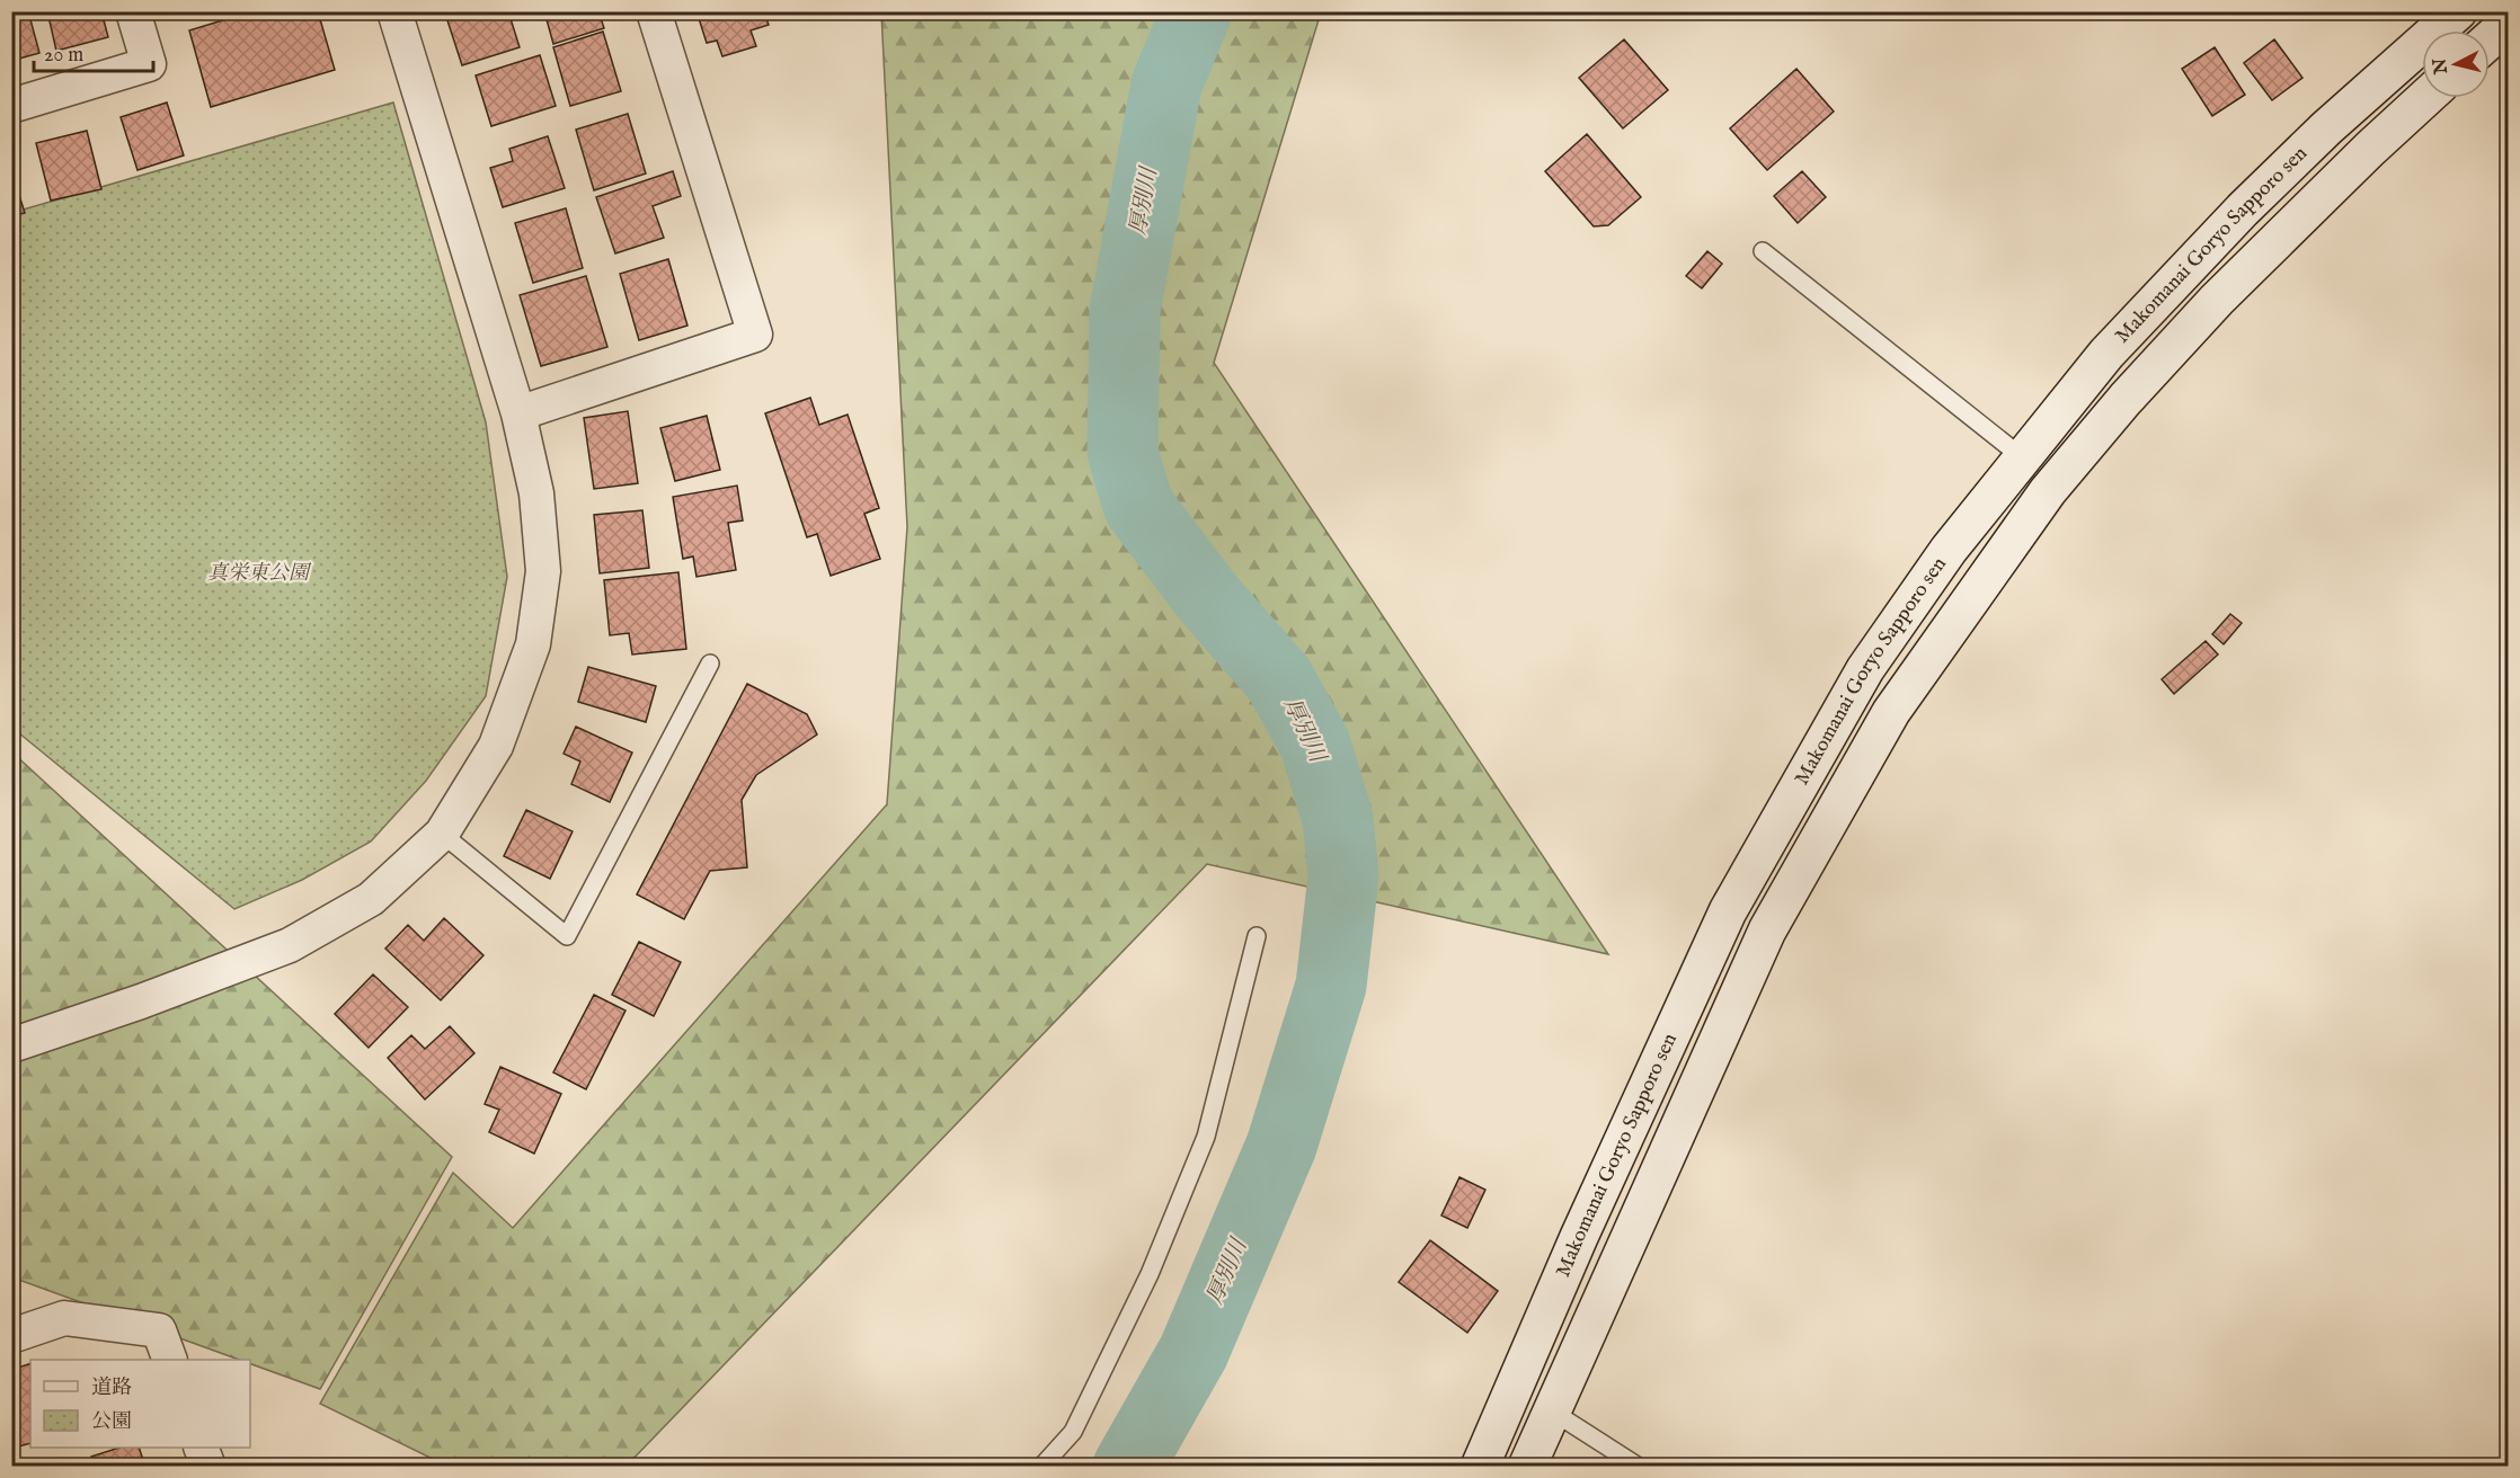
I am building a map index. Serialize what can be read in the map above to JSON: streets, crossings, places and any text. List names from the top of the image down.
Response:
{
  "streets": {
    "main road": ["Makomanai Goryo Sapporo sen"]
  },
  "water": ["厚別川"],
  "parks": ["真栄東公園"],
  "legend": ["道路", "公園"],
  "scale_bar": "20 m",
  "north": "left"
}
